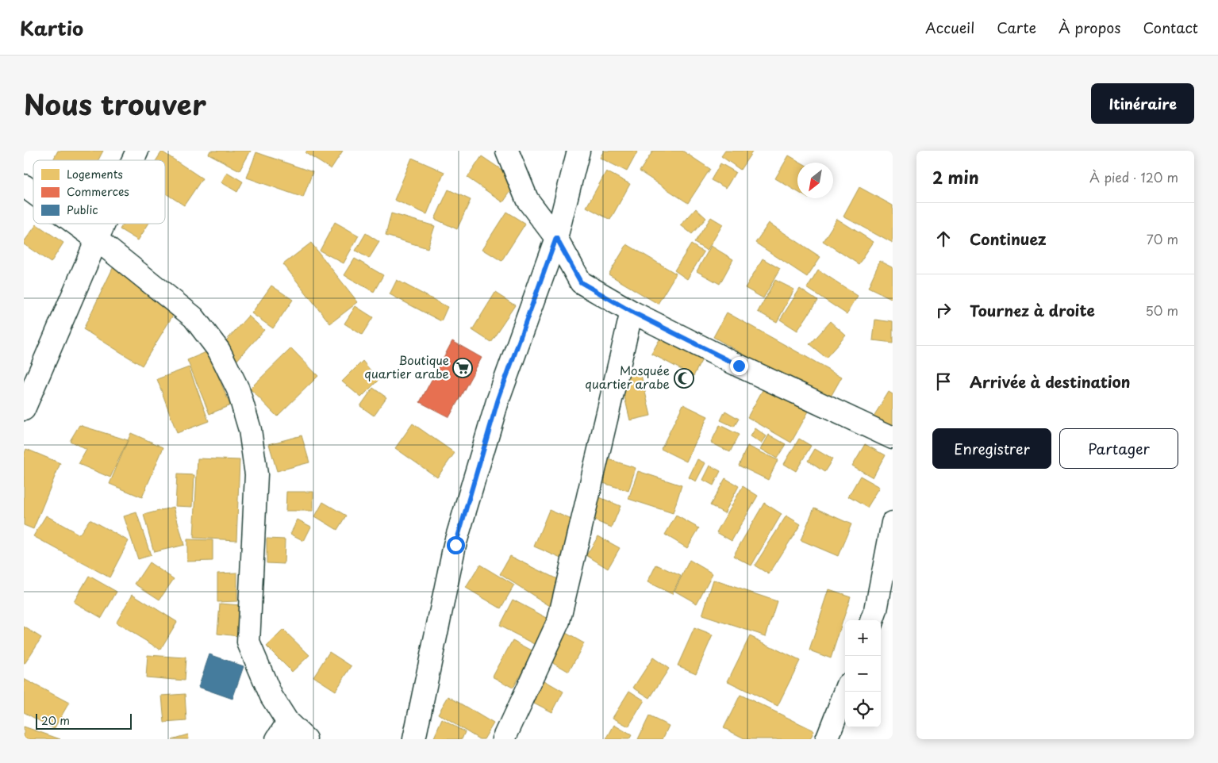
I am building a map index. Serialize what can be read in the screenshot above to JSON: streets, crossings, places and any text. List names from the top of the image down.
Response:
{
  "places": {
    "supermarket": ["Boutique quartier arabe"],
    "mosque": ["Mosquée quartier arabe"]
  },
  "legend": ["Logements", "Commerces", "Public"],
  "scale_bar": "20 m",
  "north": "bottom left",
  "page": {
    "header": "Kartio",
    "nav": [
      "Accueil",
      "Carte",
      "À propos",
      "Contact"
    ],
    "title": "Nous trouver",
    "buttons": [
      "Itinéraire",
      ["Enregistrer", "Partager"]
    ],
    "heading": ["2 min", "À pied · 120 m"],
    "list": [
      ["Continuez", "70 m"],
      ["Tournez à droite", "50 m"],
      "Arrivée à destination"
    ],
    "map_buttons": ["+", "−"],
    "scale": "20 m"
  }
}
